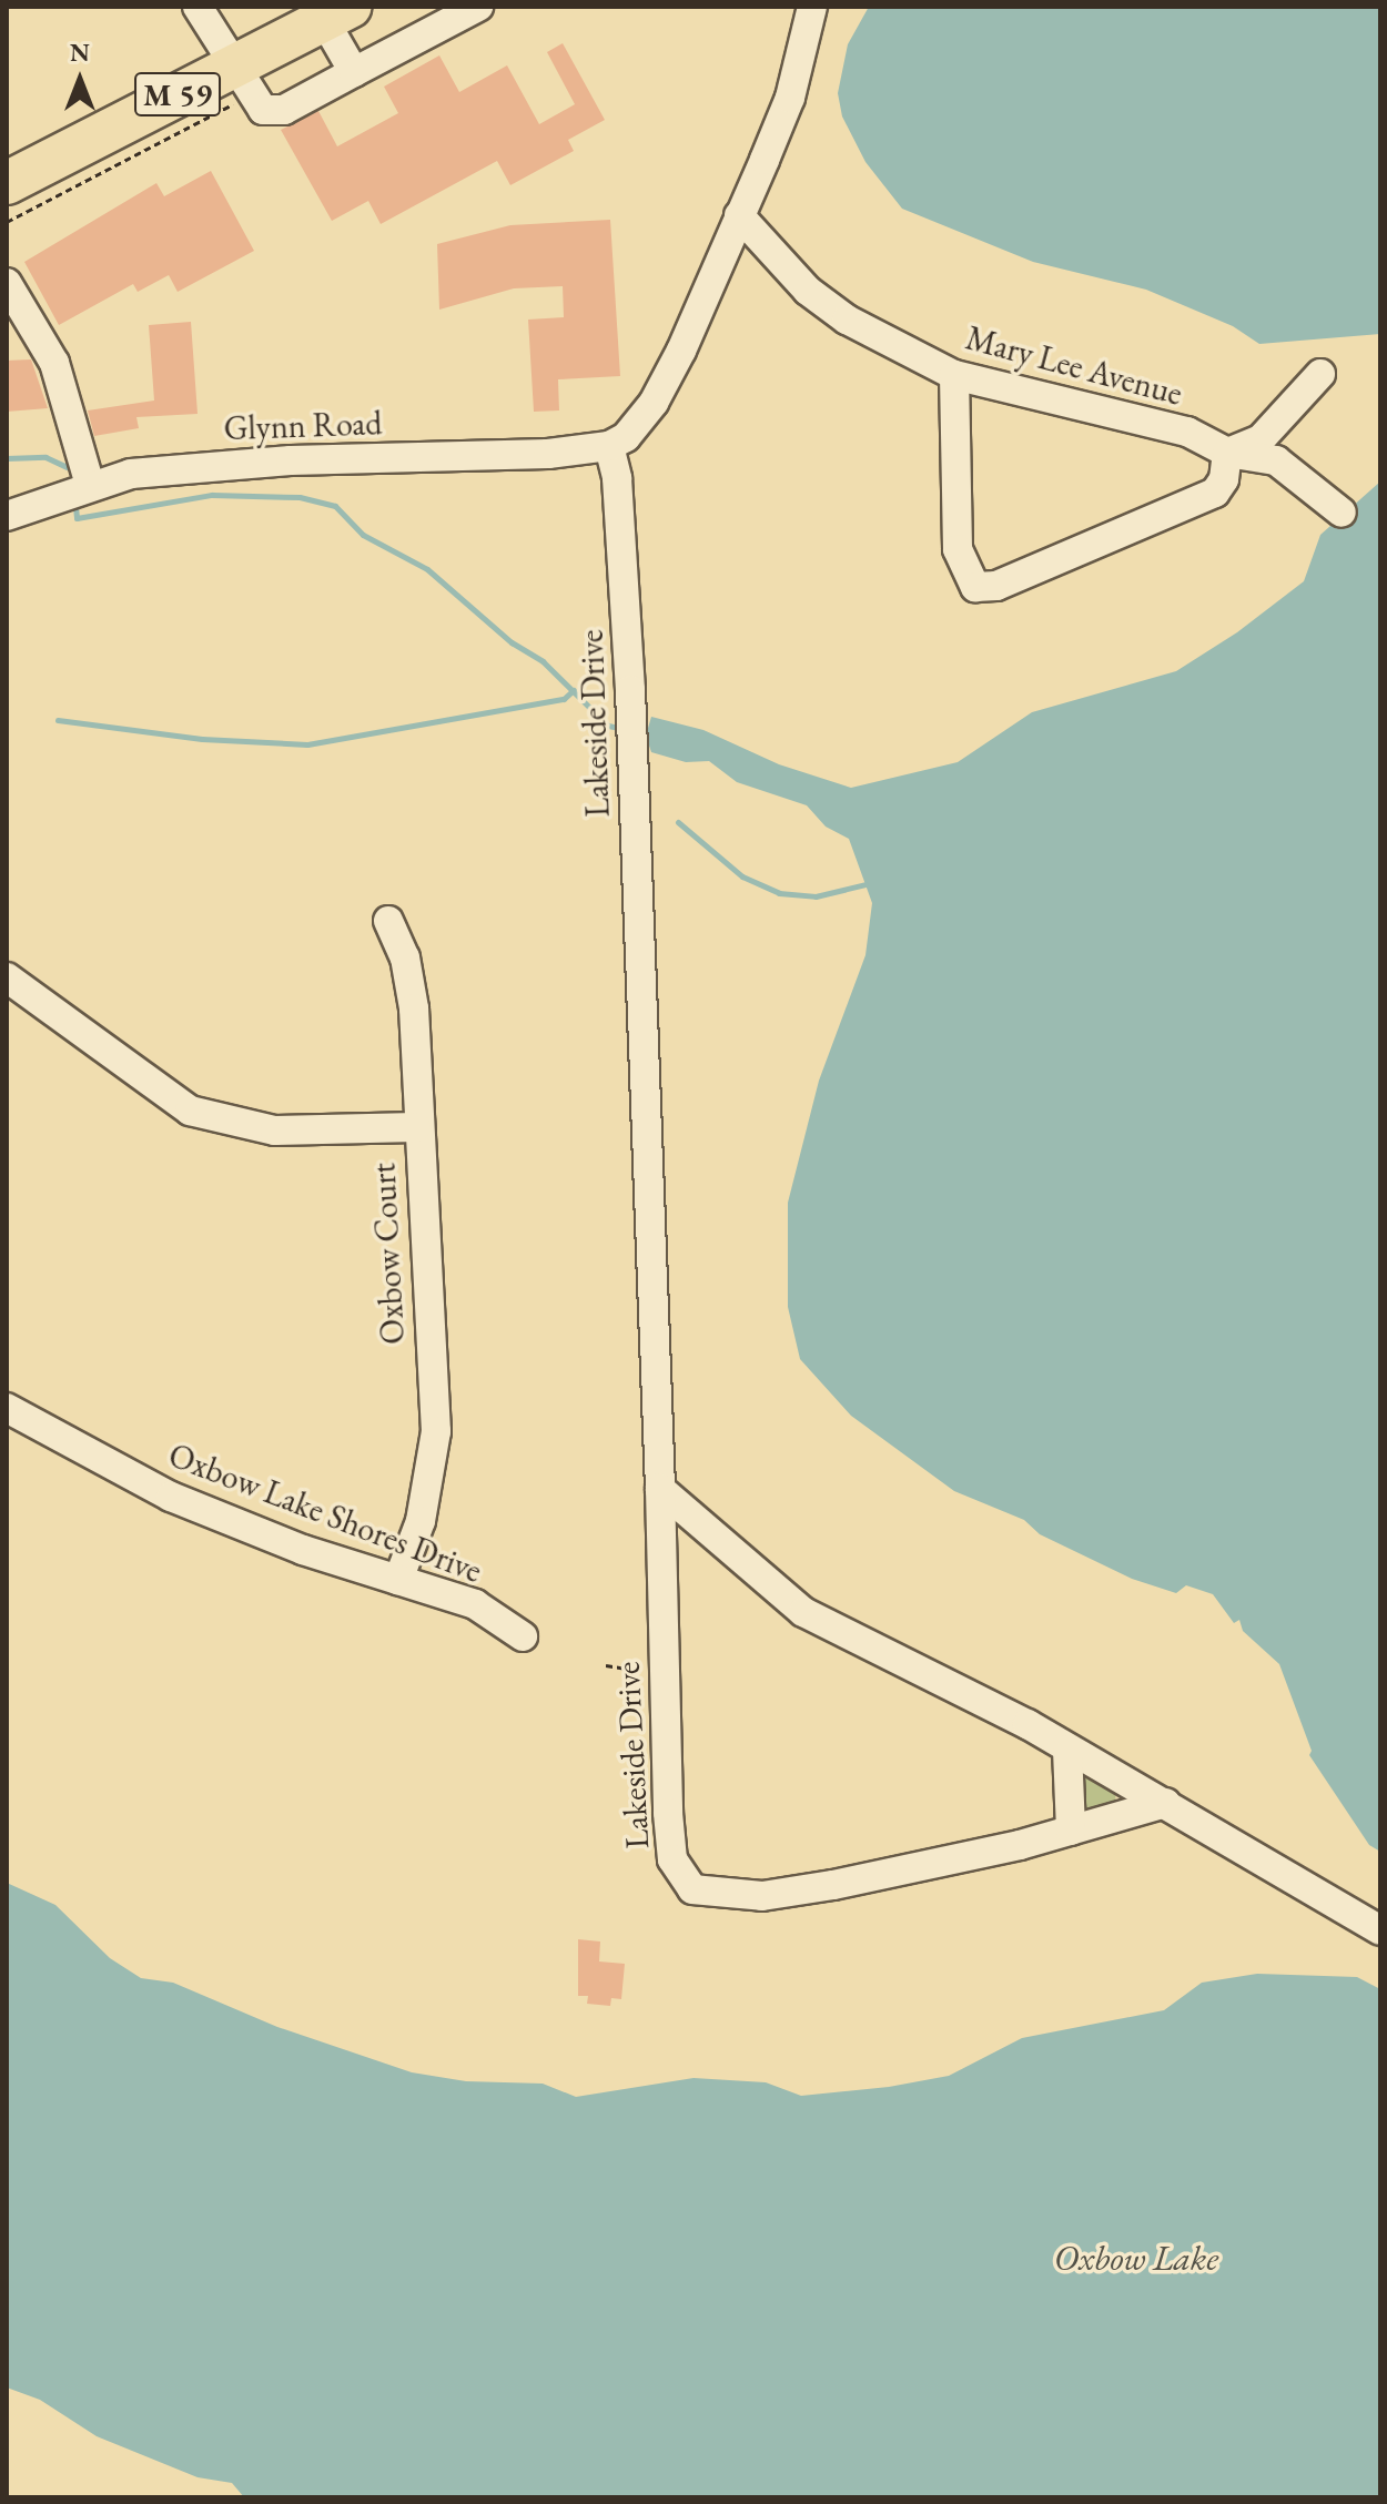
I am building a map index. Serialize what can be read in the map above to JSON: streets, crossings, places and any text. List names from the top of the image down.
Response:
{
  "streets": {
    "highway": ["M 59"],
    "street": [
      "Mary Lee Avenue",
      "Glynn Road",
      "Lakeside Drive",
      "Oxbow Court",
      "Oxbow Lake Shores Drive"
    ]
  },
  "crossings": [
    ["Glynn Road", "Lakeside Drive"],
    ["Oxbow Court", "Oxbow Lake Shores Drive"]
  ],
  "water": ["Oxbow Lake"],
  "north": "top"
}
